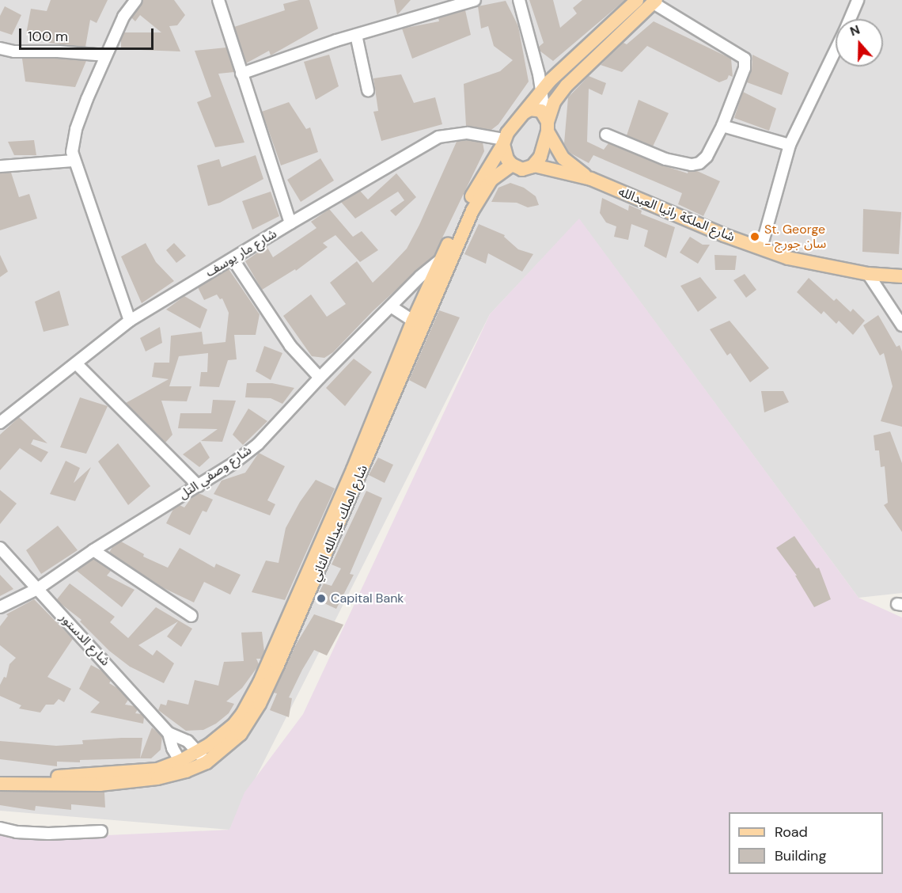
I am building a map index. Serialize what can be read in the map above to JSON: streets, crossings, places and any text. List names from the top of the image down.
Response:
{
  "streets": {
    "main road": ["شارع الملكة رانيا العبدالله", "شارع الملك عبدالله الثاني"],
    "street": ["شارع مار يوسف", "شارع وصفي التل", "شارع الدستور"]
  },
  "crossings": [
    ["شارع الملكة رانيا العبدالله", "شارع مار يوسف"],
    ["شارع الملكة رانيا العبدالله", "شارع الملك عبدالله الثاني"],
    ["شارع مار يوسف", "شارع الملك عبدالله الثاني"],
    ["شارع وصفي التل", "شارع الملك عبدالله الثاني"],
    ["شارع وصفي التل", "شارع الدستور"],
    ["شارع الملك عبدالله الثاني", "شارع الدستور"]
  ],
  "places": ["St. George - سان جورج", "Capital Bank"],
  "legend": ["Road", "Building"],
  "scale_bar": "100 m",
  "north": "top"
}
